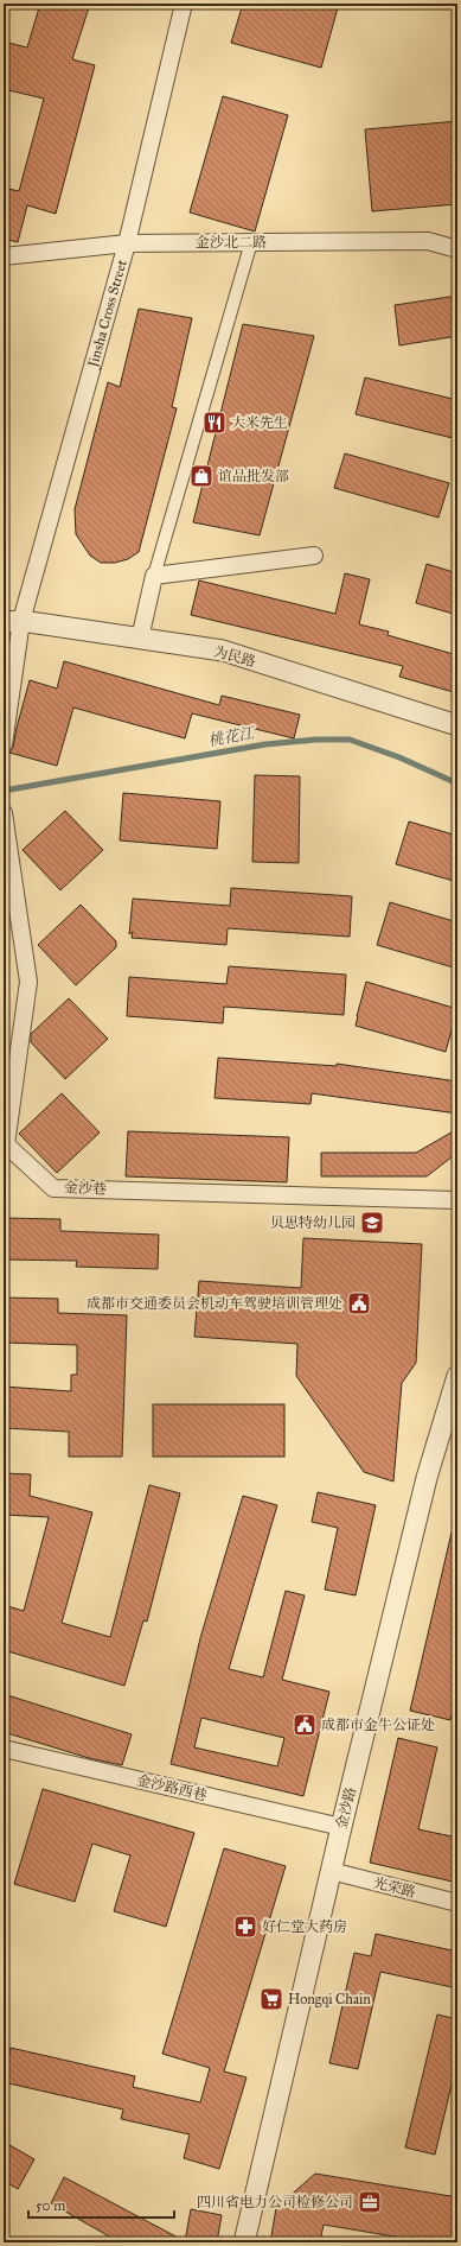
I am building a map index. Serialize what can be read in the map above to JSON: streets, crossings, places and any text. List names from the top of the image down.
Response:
{
  "streets": {
    "street": [
      "金沙北二路",
      "Jinsha Cross Street",
      "为民路",
      "金沙巷",
      "金沙路西巷",
      "金沙路",
      "光荣路"
    ]
  },
  "crossings": [
    ["金沙北二路", "Jinsha Cross Street"],
    ["Jinsha Cross Street", "为民路"],
    ["金沙路西巷", "金沙路"],
    ["金沙路", "光荣路"]
  ],
  "water": ["桃花江"],
  "places": {
    "restaurant": ["大米先生"],
    "shop": ["谊品批发部"],
    "school or university": ["贝思特幼儿园"],
    "public building": ["成都市交通委员会机动车驾驶培训管理处", "成都市金牛公证处"],
    "pharmacy": ["好仁堂大药房"],
    "supermarket": ["Hongqi Chain"],
    "office": ["四川省电力公司检修公司"]
  },
  "scale_bar": "50 m"
}
